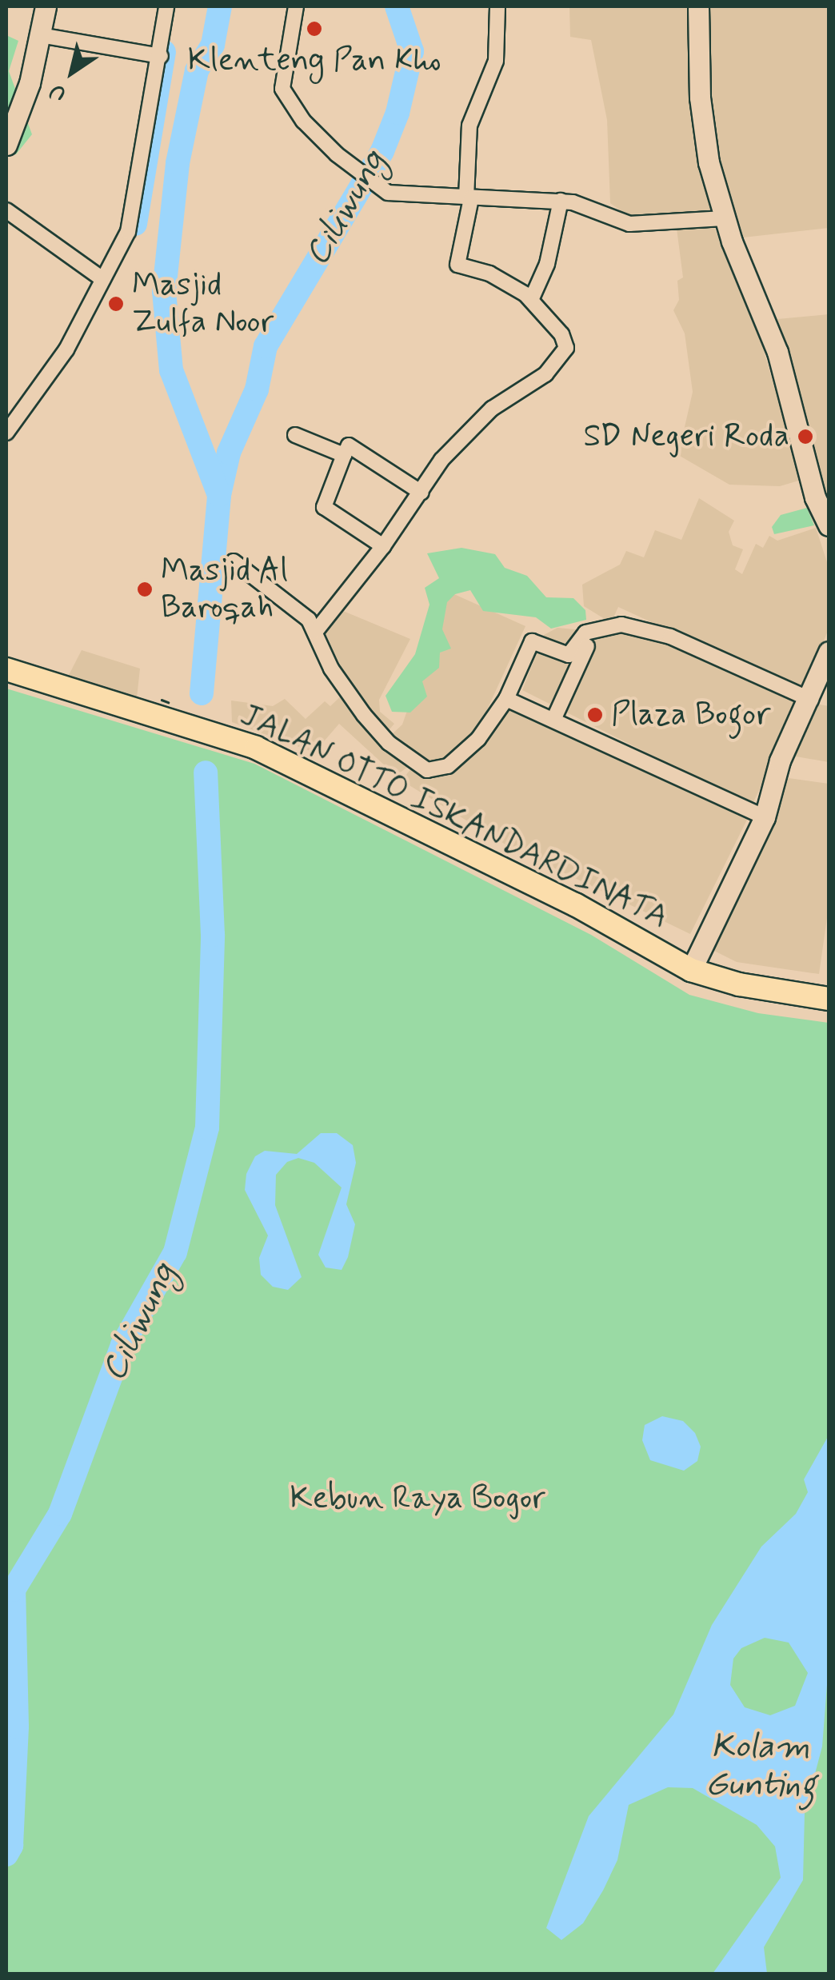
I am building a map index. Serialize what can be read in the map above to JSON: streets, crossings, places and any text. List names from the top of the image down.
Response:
{
  "streets": {
    "main road": ["JALAN OTTO ISKANDARDINATA"]
  },
  "water": ["Ciliwung", "Kolam Gunting"],
  "parks": ["Kebun Raya Bogor"],
  "places": [
    "Klenteng Pan Kho",
    "Masjid Zulfa Noor",
    "SD Negeri Roda",
    "Masjid Al Baroqah",
    "Plaza Bogor"
  ],
  "north": "bottom left"
}
